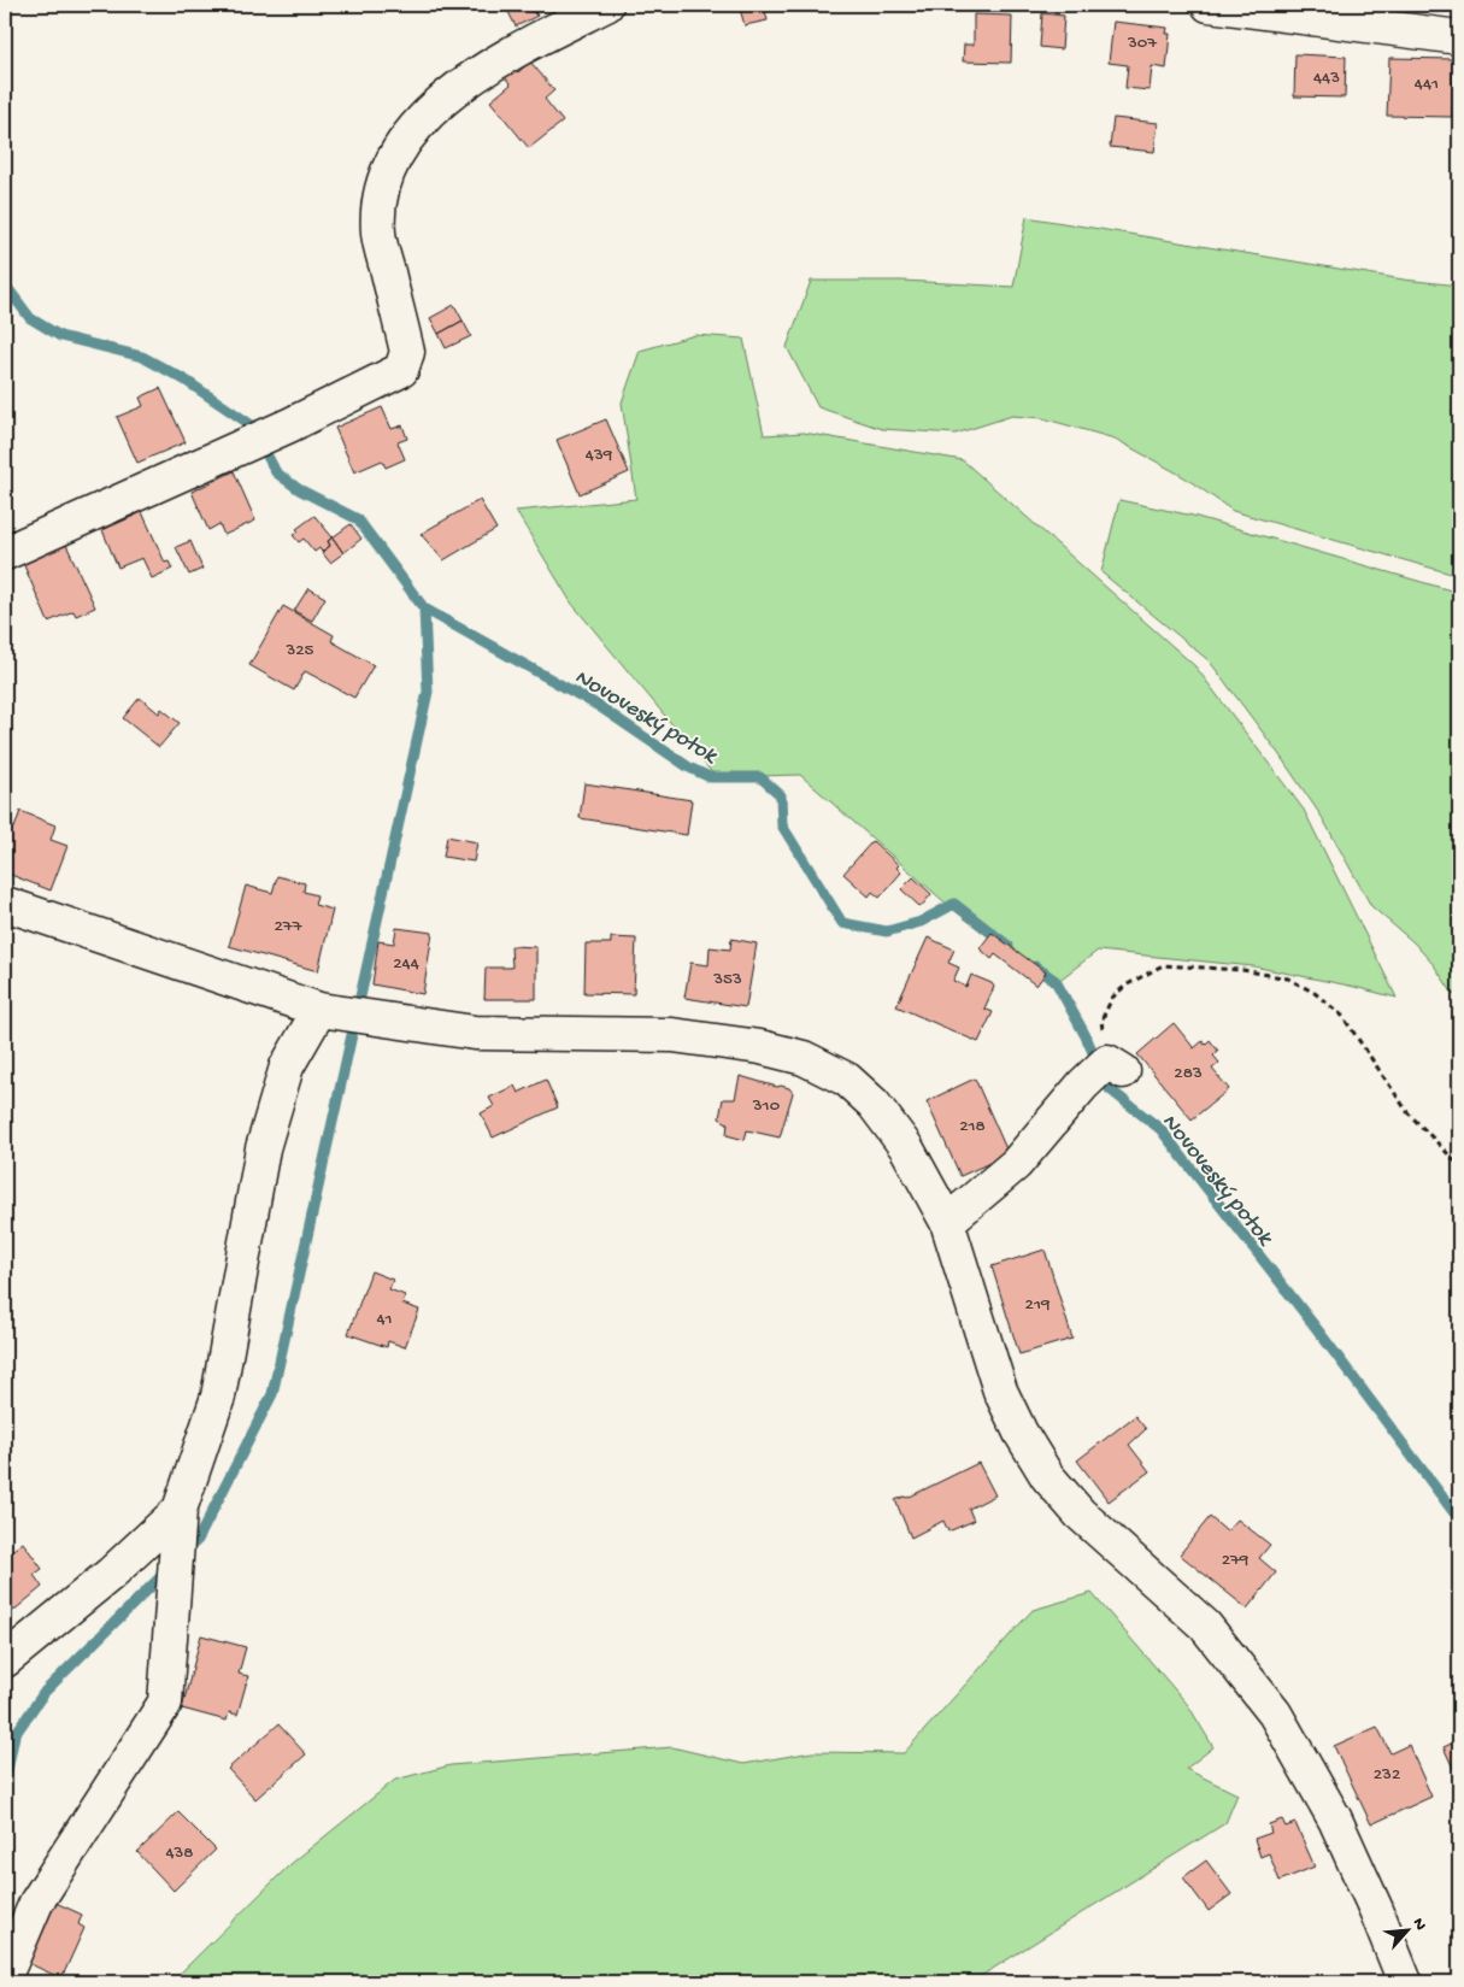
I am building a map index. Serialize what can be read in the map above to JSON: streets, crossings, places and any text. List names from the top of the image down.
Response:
{
  "water": ["Novoveský potok"],
  "house_numbers": [
    "307",
    "443",
    "441",
    "439",
    "325",
    "277",
    "244",
    "353",
    "283",
    "310",
    "218",
    "219",
    "41",
    "279",
    "232",
    "438"
  ],
  "north": "top right"
}
